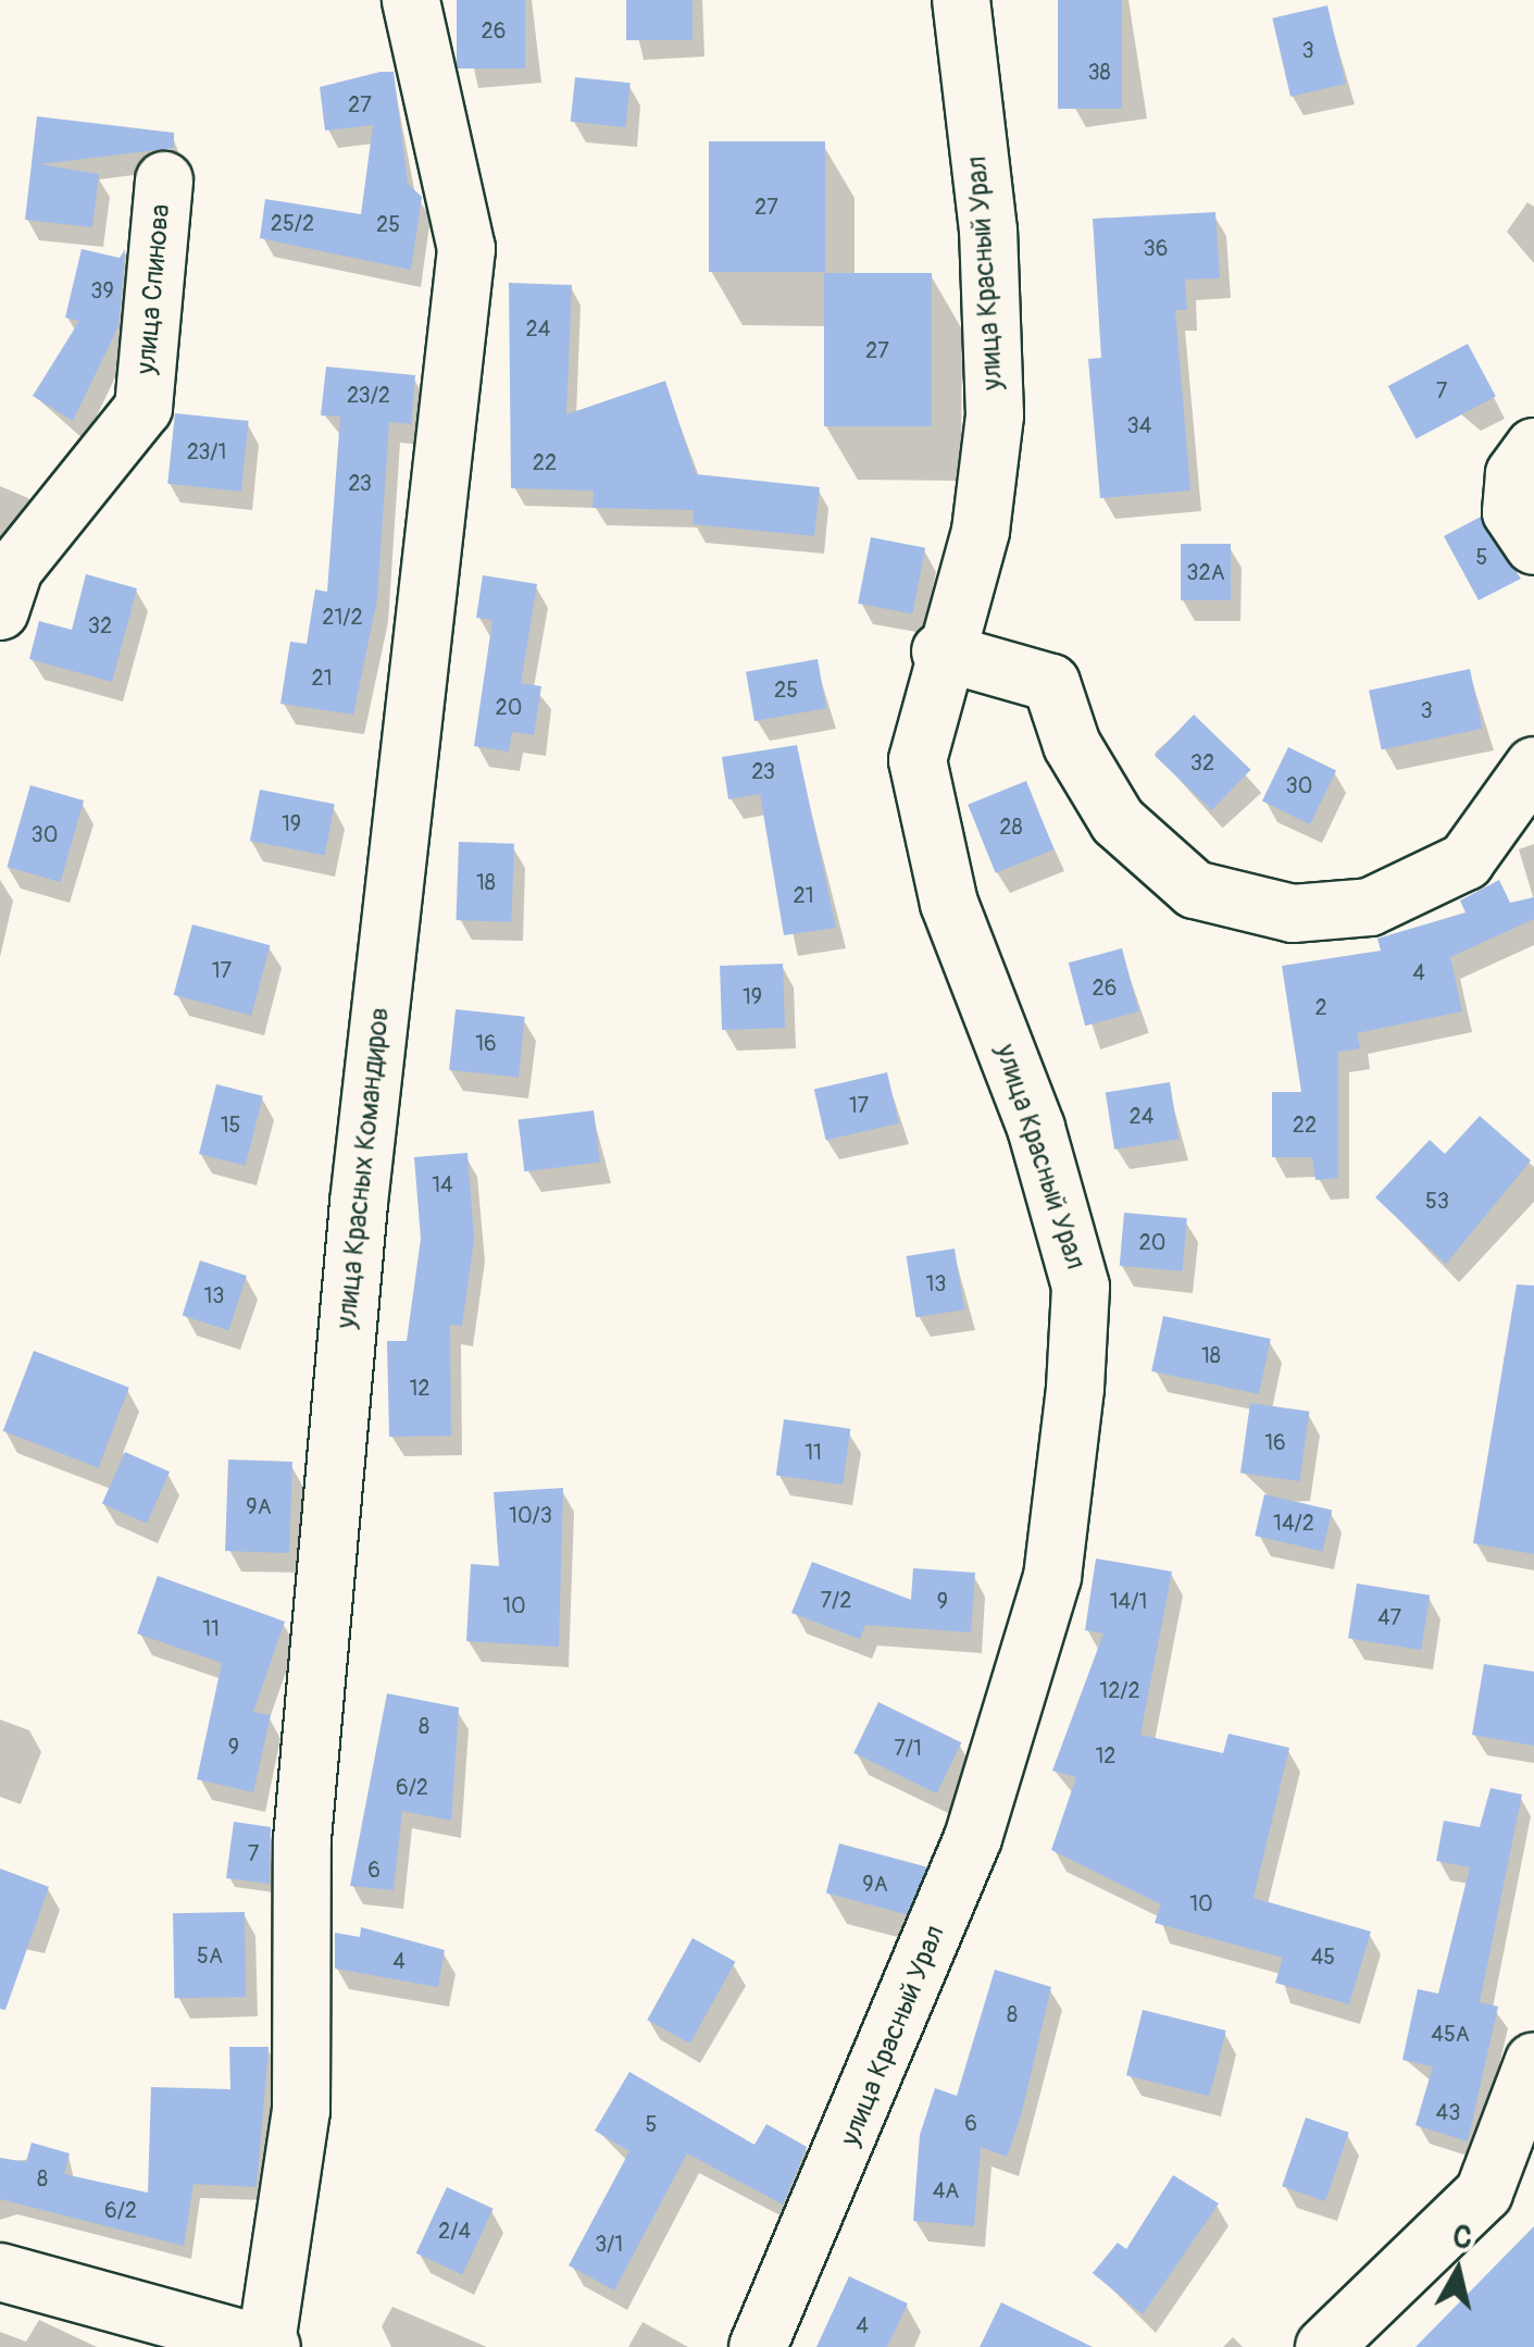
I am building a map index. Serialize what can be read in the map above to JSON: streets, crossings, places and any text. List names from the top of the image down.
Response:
{
  "streets": {
    "street": ["улица Красный Урал", "улица Спинова", "улица Красных Командиров"]
  },
  "house_numbers": [
    "26",
    "3",
    "38",
    "27",
    "27",
    "25/2",
    "25",
    "36",
    "39",
    "24",
    "27",
    "7",
    "23/2",
    "34",
    "23/1",
    "22",
    "23",
    "5",
    "32А",
    "21/2",
    "32",
    "21",
    "25",
    "20",
    "3",
    "32",
    "23",
    "30",
    "19",
    "28",
    "30",
    "18",
    "21",
    "17",
    "4",
    "26",
    "19",
    "2",
    "16",
    "17",
    "24",
    "15",
    "22",
    "14",
    "53",
    "20",
    "13",
    "13",
    "18",
    "12",
    "16",
    "11",
    "9А",
    "10/3",
    "14/2",
    "7/2",
    "9",
    "14/1",
    "10",
    "47",
    "11",
    "12/2",
    "8",
    "9",
    "7/1",
    "12",
    "6/2",
    "7",
    "6",
    "9А",
    "10",
    "5А",
    "45",
    "4",
    "8",
    "45А",
    "43",
    "6",
    "5",
    "8",
    "4А",
    "6/2",
    "2/4",
    "3/1",
    "4"
  ],
  "north": "top"
}
